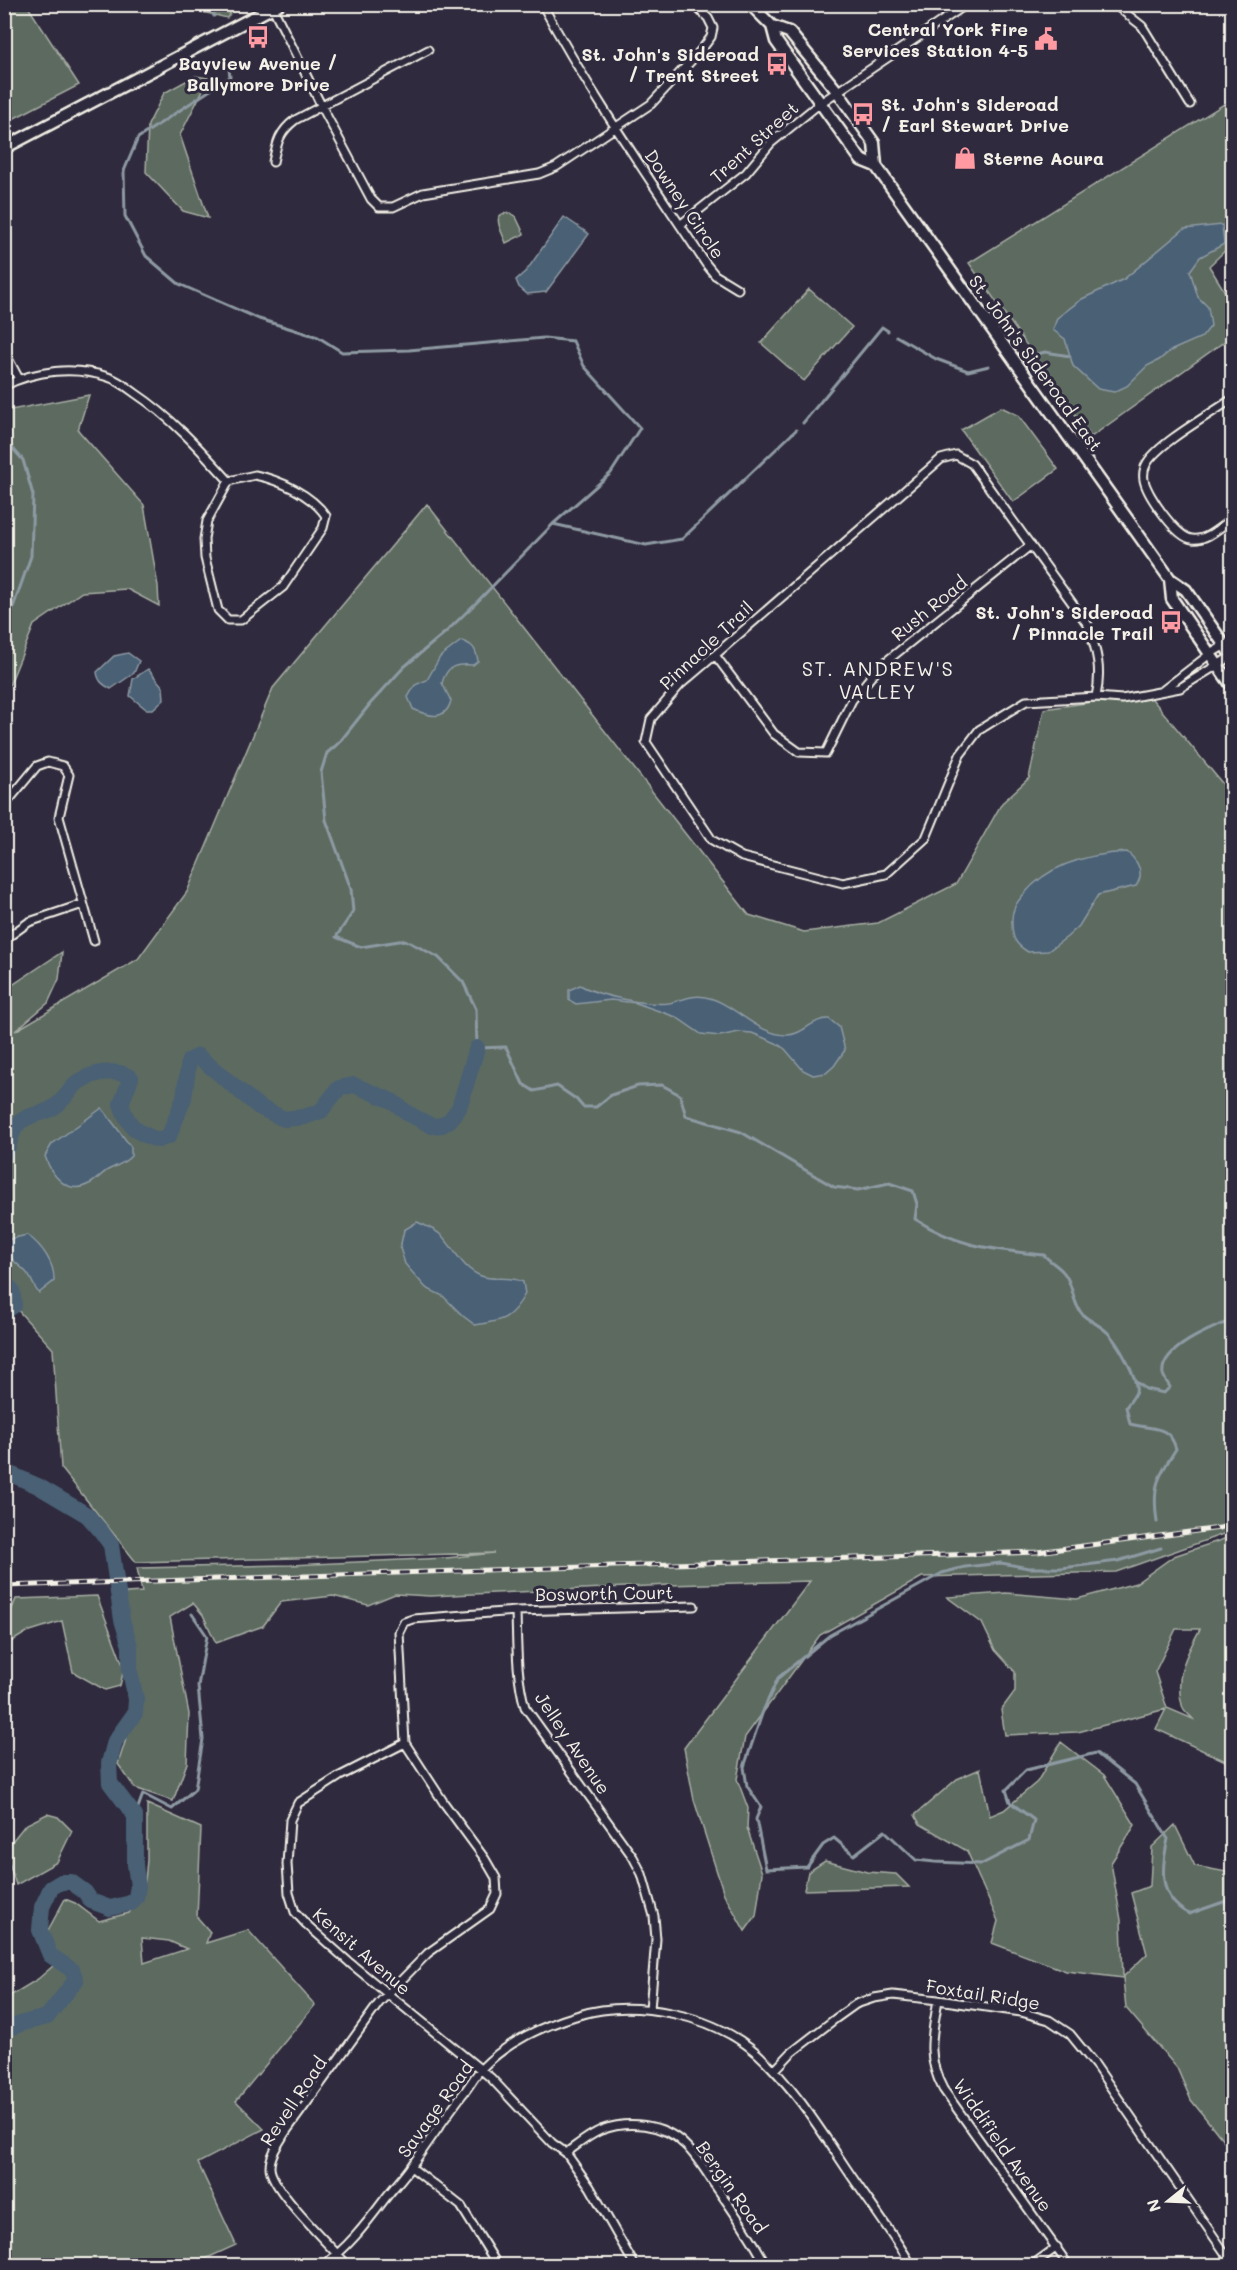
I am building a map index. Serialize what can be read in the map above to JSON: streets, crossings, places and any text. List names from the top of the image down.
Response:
{
  "streets": {
    "main road": ["St. John's Sideroad East"],
    "street": [
      "Trent Street",
      "Downey Circle",
      "Rush Road",
      "Pinnacle Trail",
      "Bosworth Court",
      "Jelley Avenue",
      "Kensit Avenue",
      "Foxtail Ridge",
      "Revell Road",
      "Savage Road",
      "Widdifield Avenue",
      "Bergin Road"
    ]
  },
  "crossings": [
    ["Trent Street", "Downey Circle"],
    ["Trent Street", "St. John's Sideroad East"],
    ["St. John's Sideroad East", "Pinnacle Trail"],
    ["Rush Road", "Pinnacle Trail"],
    ["Bosworth Court", "Jelley Avenue"],
    ["Jelley Avenue", "Savage Road"],
    ["Kensit Avenue", "Revell Road"],
    ["Kensit Avenue", "Savage Road"],
    ["Kensit Avenue", "Bergin Road"],
    ["Foxtail Ridge", "Savage Road"],
    ["Foxtail Ridge", "Widdifield Avenue"],
    ["Revell Road", "Savage Road"]
  ],
  "districts": ["ST. ANDREW'S VALLEY"],
  "places": {
    "bus stop": [
      "Bayview Avenue / Ballymore Drive",
      "St. John's Sideroad / Trent Street",
      "St. John's Sideroad / Earl Stewart Drive",
      "St. John's Sideroad / Pinnacle Trail"
    ],
    "public building": ["Central York Fire Services Station 4-5"],
    "shop": ["Sterne Acura"]
  },
  "north": "left"
}
